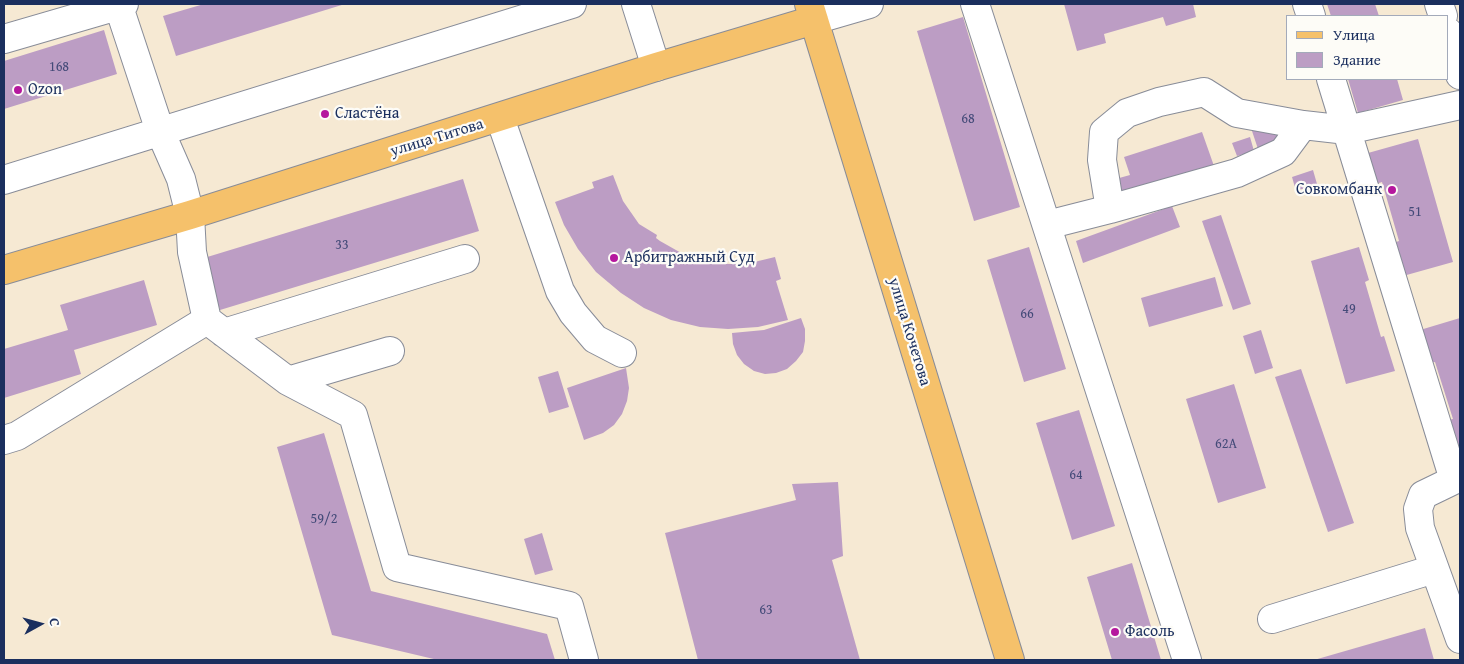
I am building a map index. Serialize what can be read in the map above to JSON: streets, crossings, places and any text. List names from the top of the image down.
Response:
{
  "streets": {
    "main road": ["улица Титова", "улица Кочетова"]
  },
  "crossings": [
    ["улица Титова", "улица Кочетова"]
  ],
  "places": [
    "Ozon",
    "Сластёна",
    "Совкомбанк",
    "Арбитражный Суд",
    "Фасоль"
  ],
  "house_numbers": [
    "168",
    "68",
    "51",
    "33",
    "49",
    "66",
    "62А",
    "64",
    "59/2",
    "63"
  ],
  "legend": ["Улица", "Здание"],
  "north": "right"
}
